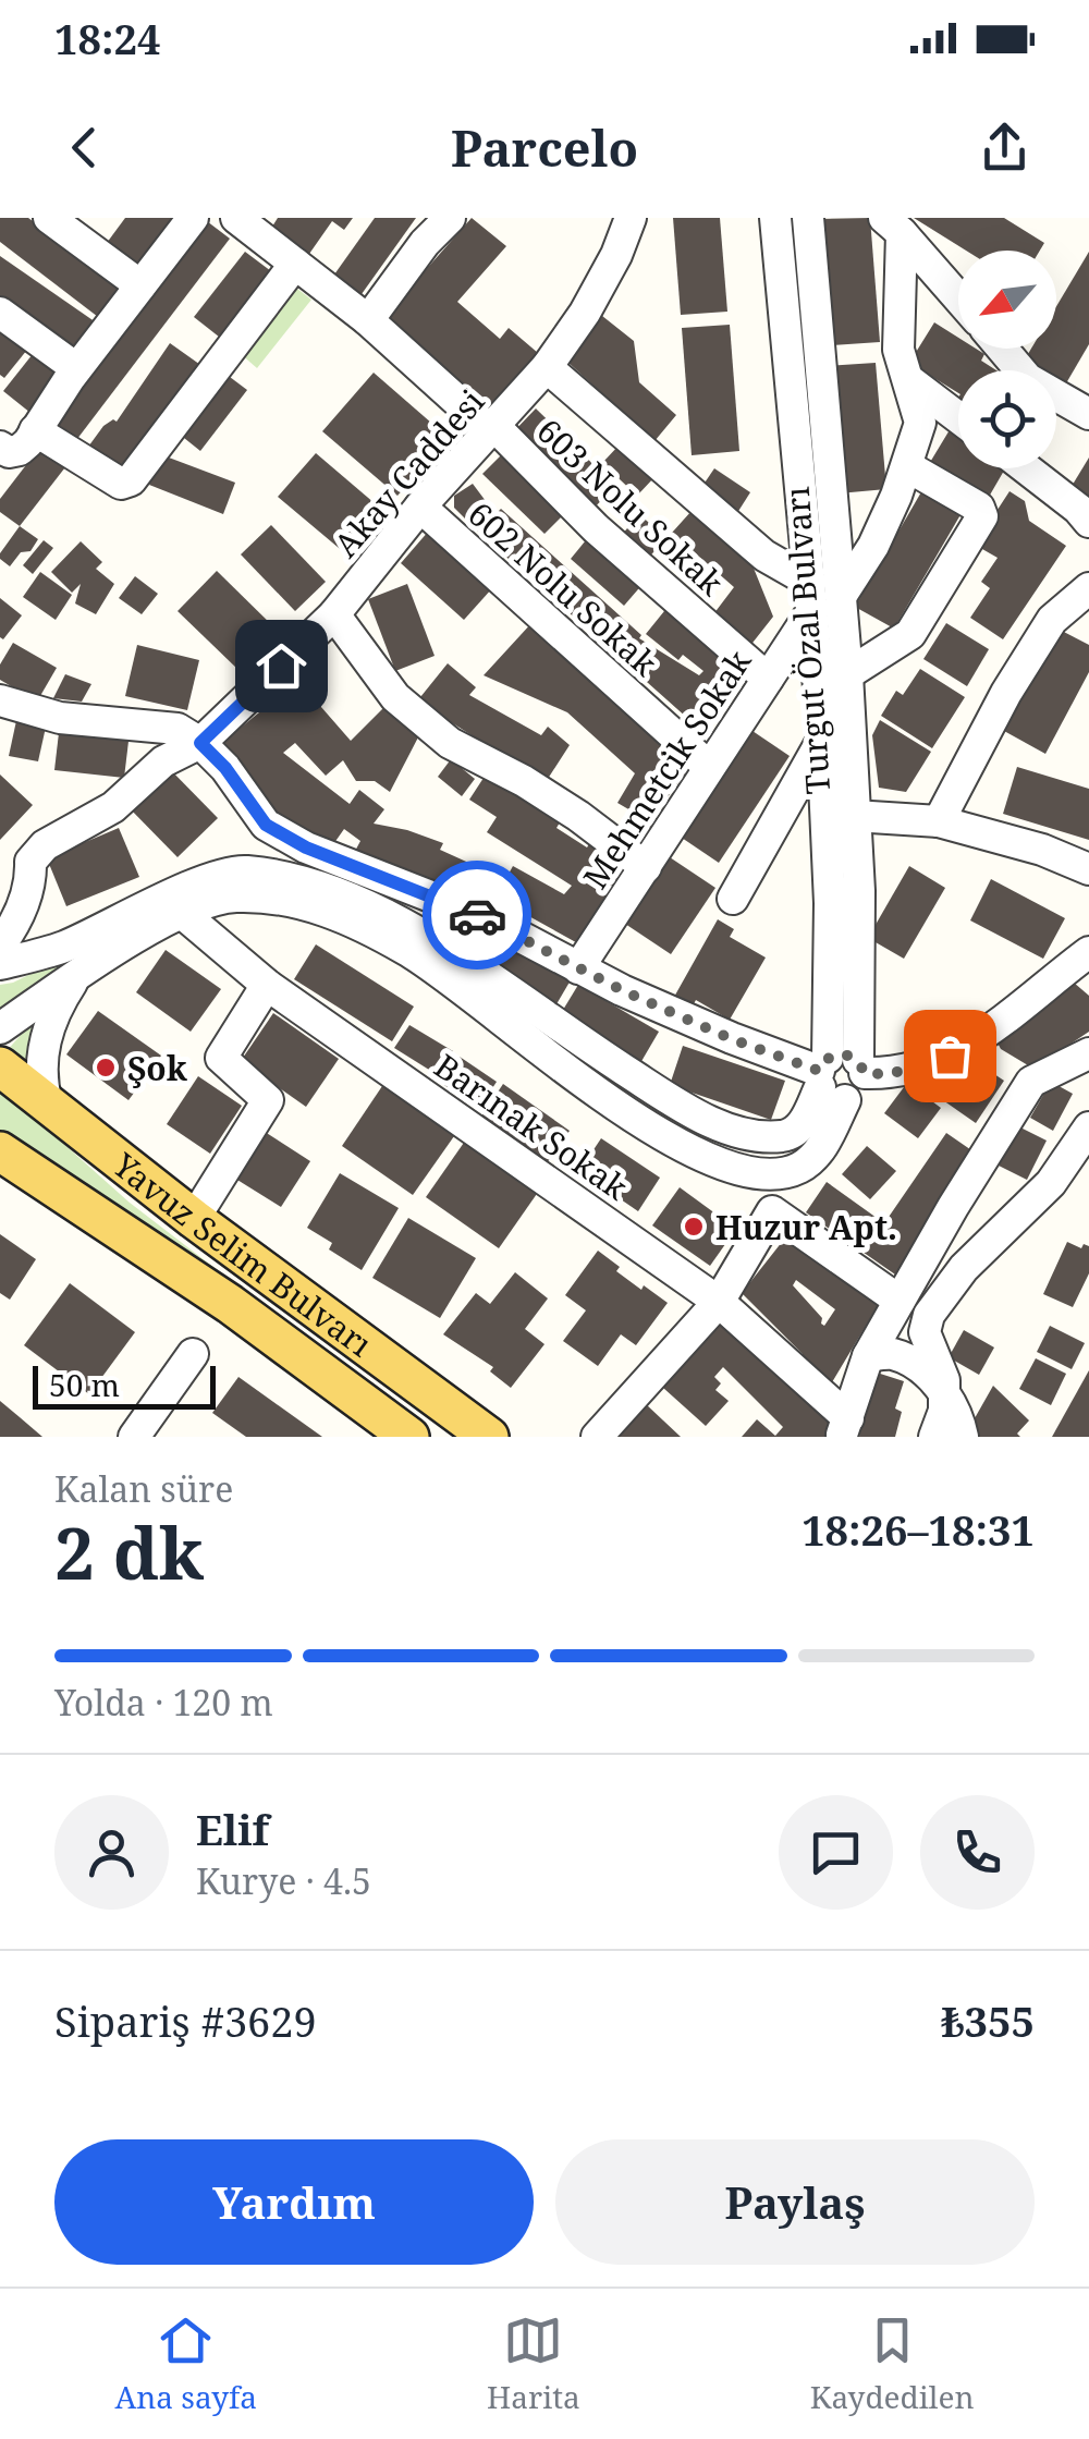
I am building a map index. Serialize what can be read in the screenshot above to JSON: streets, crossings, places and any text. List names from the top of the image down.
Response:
{
  "streets": {
    "main road": ["Yavuz Selim Bulvarı"],
    "street": [
      "Akay Caddesi",
      "603 Nolu Sokak",
      "602 Nolu Sokak",
      "Turgut Özal Bulvarı",
      "Mehmetcik Sokak",
      "Barınak Sokak"
    ]
  },
  "crossings": [
    ["Akay Caddesi", "603 Nolu Sokak"],
    ["Akay Caddesi", "602 Nolu Sokak"],
    ["603 Nolu Sokak", "Mehmetcik Sokak"],
    ["602 Nolu Sokak", "Mehmetcik Sokak"],
    ["Turgut Özal Bulvarı", "Mehmetcik Sokak"],
    ["Turgut Özal Bulvarı", "Barınak Sokak"]
  ],
  "places": ["Şok", "Huzur Apt."],
  "scale_bar": "50 m",
  "north": "bottom left",
  "page": {
    "status": "18:24",
    "header": "Parcelo",
    "scale": "50 m",
    "heading": ["2 dk", "Kalan süre", "18:26–18:31"],
    "panel": [
      "Elif",
      "Kurye · 4.5",
      "Sipariş #3629",
      "₺355"
    ],
    "bar": "Yolda · 120 m",
    "buttons": ["Yardım", "Paylaş"],
    "tabs": ["Ana sayfa", "Harita", "Kaydedilen"]
  }
}
